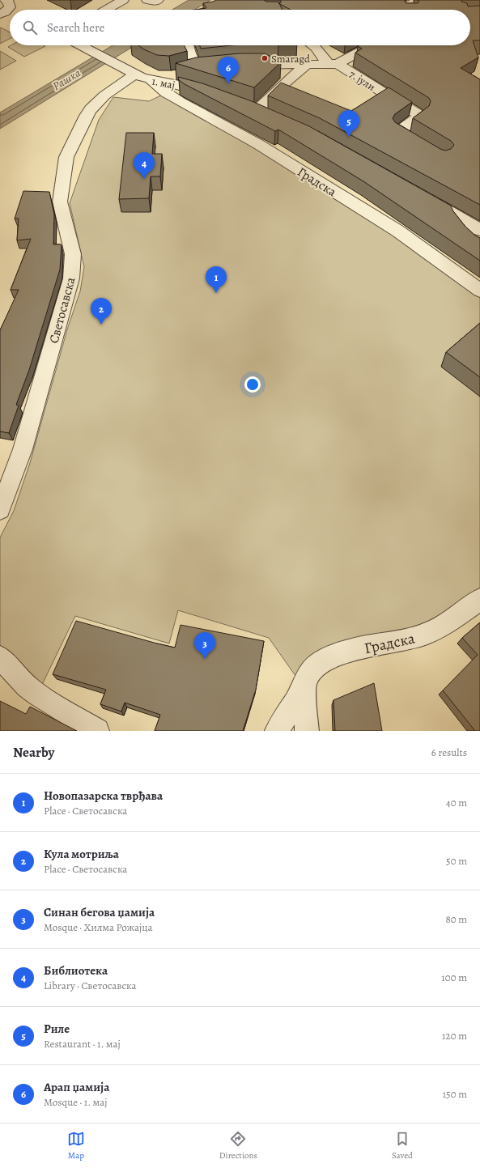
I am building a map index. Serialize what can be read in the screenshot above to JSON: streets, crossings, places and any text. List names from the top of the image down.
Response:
{
  "streets": {
    "street": [
      "7. јули",
      "1. мај",
      "Градска",
      "Светосавска"
    ]
  },
  "crossings": [
    ["1. мај", "Градска"],
    ["1. мај", "Светосавска"],
    ["Градска", "Светосавска"]
  ],
  "water": ["Рашка"],
  "places": ["Smaragd"],
  "page": {
    "search": "Search here",
    "pins": [
      "6",
      "5",
      "4",
      "1",
      "2",
      "3"
    ],
    "heading": ["Nearby", "6 results"],
    "list": [
      {
        "mark": "1",
        "name": "Новопазарска тврђава",
        "note": "Place · Светосавска",
        "value": "40 m"
      },
      {
        "mark": "2",
        "name": "Кула мотриља",
        "note": "Place · Светосавска",
        "value": "50 m"
      },
      {
        "mark": "3",
        "name": "Синан бегова џамија",
        "note": "Mosque · Хилма Рожајца",
        "value": "80 m"
      },
      {
        "mark": "4",
        "name": "Библиотека",
        "note": "Library · Светосавска",
        "value": "100 m"
      },
      {
        "mark": "5",
        "name": "Риле",
        "note": "Restaurant · 1. мај",
        "value": "120 m"
      },
      {
        "mark": "6",
        "name": "Арап џамија",
        "note": "Mosque · 1. мај",
        "value": "150 m"
      }
    ],
    "nav": ["Map", "Directions", "Saved"]
  }
}
